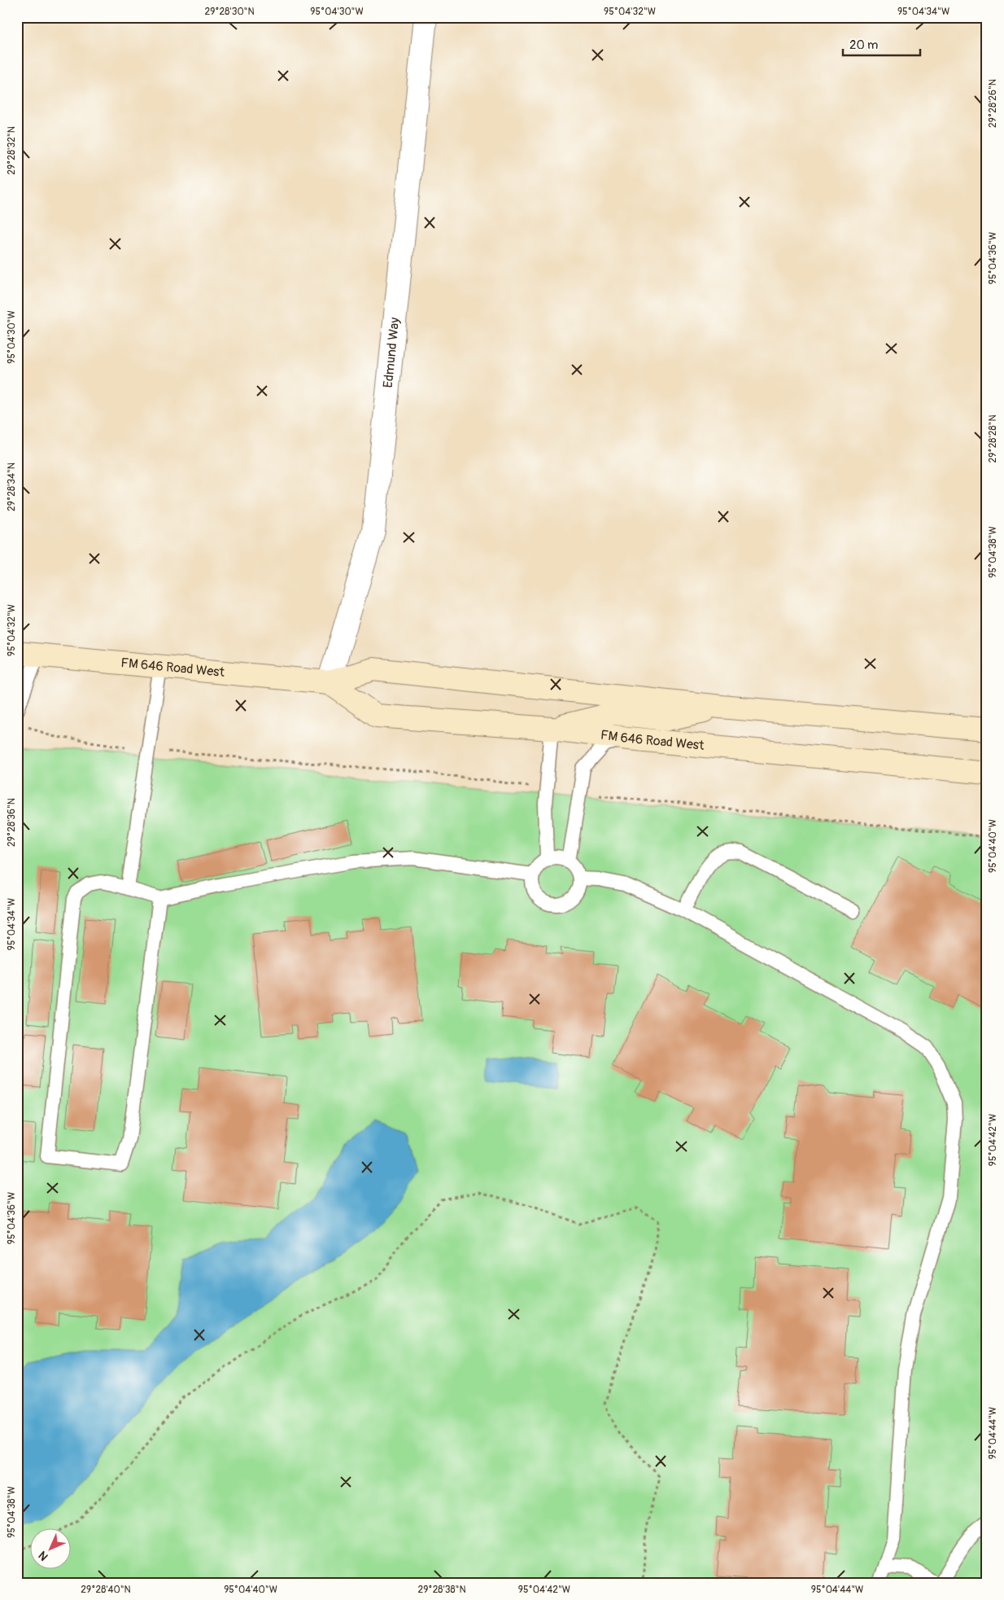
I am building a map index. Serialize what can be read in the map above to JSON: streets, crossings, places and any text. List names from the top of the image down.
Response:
{
  "streets": {
    "main road": ["FM 646 Road West"],
    "street": ["Edmund Way"]
  },
  "crossings": [
    ["Edmund Way", "FM 646 Road West"]
  ],
  "scale_bar": "20 m",
  "north": "bottom left",
  "coordinates": [
    "29°28'30\"N",
    "95°04'30\"W",
    "95°04'32\"W",
    "95°04'34\"W",
    "29°28'26\"N",
    "29°28'32\"N",
    "95°04'36\"W",
    "29°28'28\"N",
    "29°28'34\"N",
    "95°04'38\"W",
    "29°28'36\"N",
    "95°04'40\"W",
    "95°04'42\"W",
    "95°04'44\"W",
    "29°28'40\"N",
    "29°28'38\"N"
  ]
}
